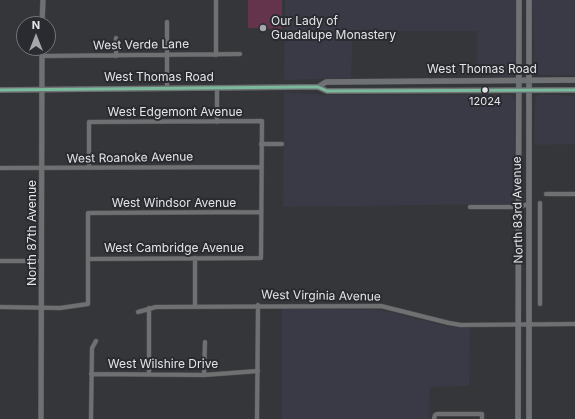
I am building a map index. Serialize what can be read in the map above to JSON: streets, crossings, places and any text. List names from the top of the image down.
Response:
{
  "streets": {
    "main road": ["West Thomas Road", "North 83rd Avenue"],
    "street": [
      "West Verde Lane",
      "West Edgemont Avenue",
      "West Roanoke Avenue",
      "West Windsor Avenue",
      "North 87th Avenue",
      "West Cambridge Avenue",
      "West Virginia Avenue",
      "West Wilshire Drive"
    ]
  },
  "crossings": [
    ["West Thomas Road", "North 83rd Avenue"],
    ["West Thomas Road", "North 87th Avenue"],
    ["West Edgemont Avenue", "West Roanoke Avenue"],
    ["West Roanoke Avenue", "North 87th Avenue"],
    ["West Windsor Avenue", "West Cambridge Avenue"],
    ["North 83rd Avenue", "West Virginia Avenue"]
  ],
  "places": ["Our Lady of Guadalupe Monastery", "12024"],
  "north": "top"
}
